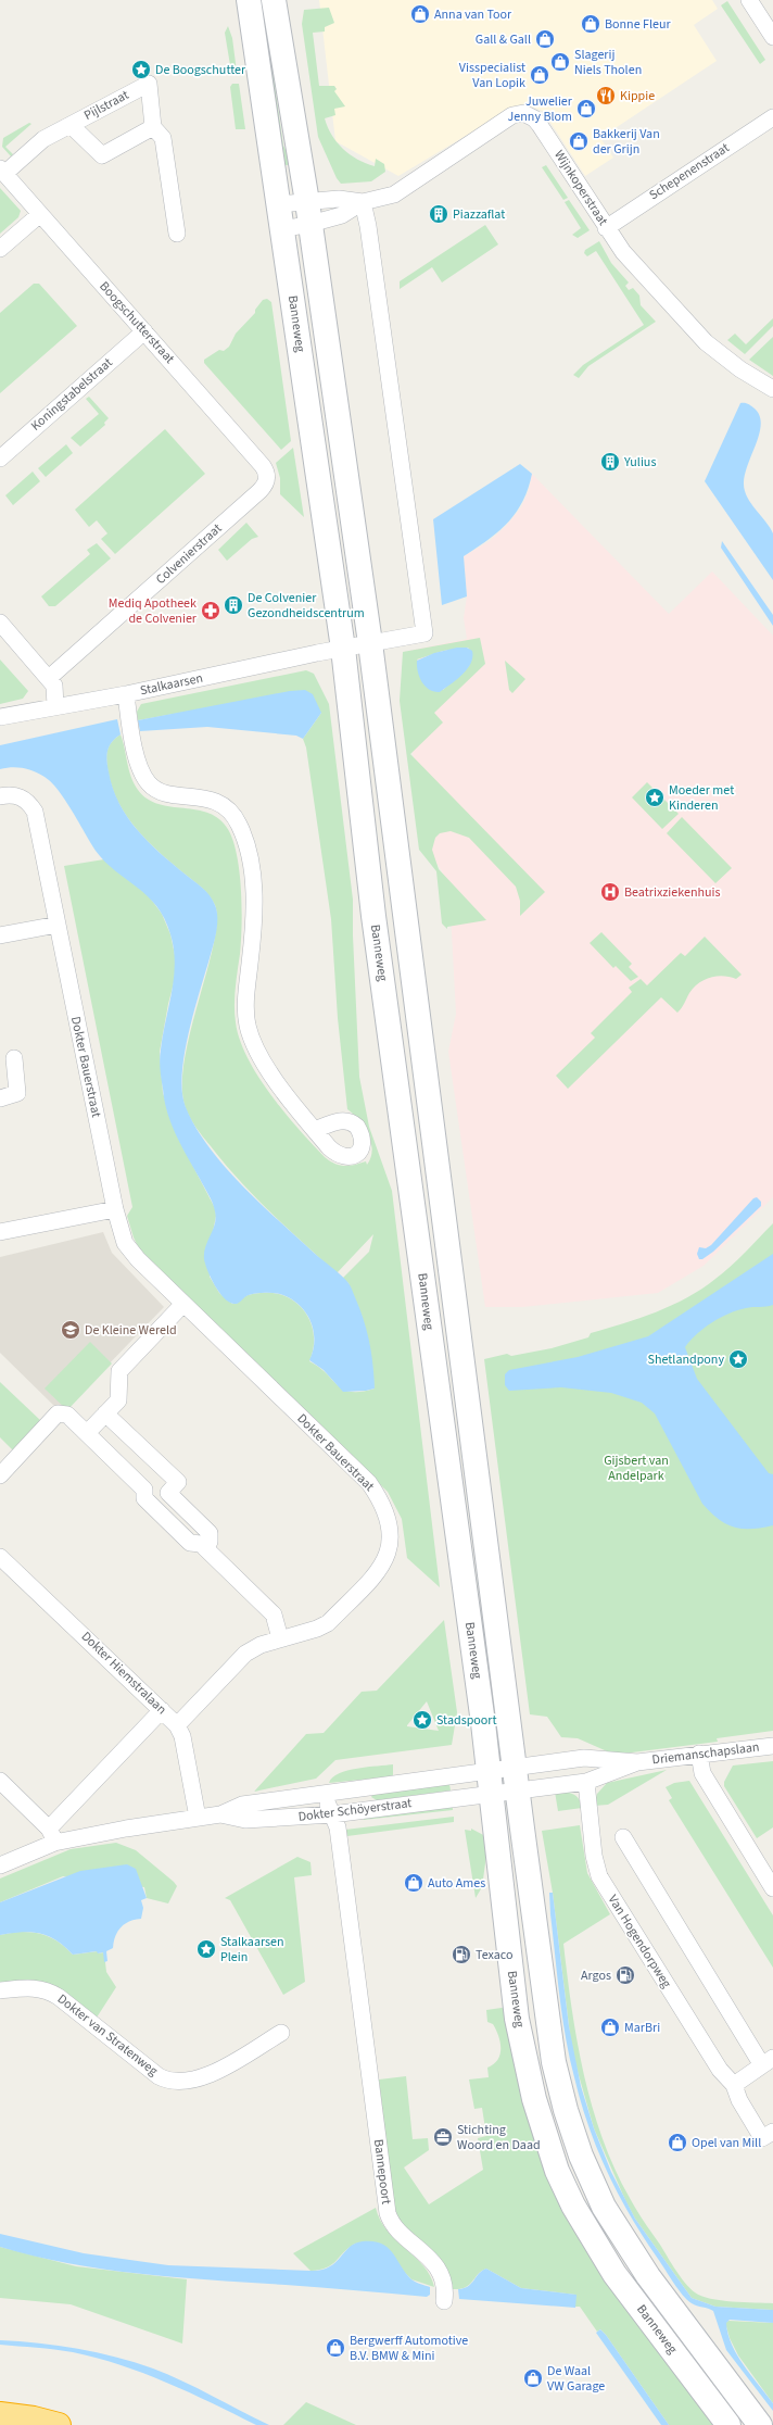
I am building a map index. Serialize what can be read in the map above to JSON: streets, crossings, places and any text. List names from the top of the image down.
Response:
{
  "streets": {
    "main road": ["Banneweg"],
    "street": [
      "Pijlstraat",
      "Schepenenstraat",
      "Wijnkoperstraat",
      "Boogschutterstraat",
      "Koningstabelstraat",
      "Colvenierstraat",
      "Stalkaarsen",
      "Dokter Bauerstraat",
      "Dokter Hiemstralaan",
      "Driemanschapslaan",
      "Dokter Schöyerstraat",
      "Van Hogendorpweg",
      "Dokter van Stratenweg",
      "Bannepoort"
    ]
  },
  "crossings": [
    ["Pijlstraat", "Boogschutterstraat"],
    ["Schepenenstraat", "Wijnkoperstraat"],
    ["Wijnkoperstraat", "Banneweg"],
    ["Boogschutterstraat", "Koningstabelstraat"],
    ["Boogschutterstraat", "Colvenierstraat"],
    ["Banneweg", "Stalkaarsen"],
    ["Banneweg", "Driemanschapslaan"],
    ["Banneweg", "Dokter Schöyerstraat"],
    ["Dokter Bauerstraat", "Dokter Hiemstralaan"],
    ["Dokter Hiemstralaan", "Dokter Schöyerstraat"],
    ["Driemanschapslaan", "Dokter Schöyerstraat"],
    ["Driemanschapslaan", "Van Hogendorpweg"],
    ["Dokter Schöyerstraat", "Bannepoort"]
  ],
  "parks": ["Gijsbert van Andelpark"],
  "places": {
    "shop": [
      "Anna van Toor",
      "Bonne Fleur",
      "Gall & Gall",
      "Slagerij Niels Tholen",
      "Visspecialist Van Lopik",
      "Juwelier Jenny Blom",
      "Bakkerij Van der Grijn",
      "Auto Ames",
      "MarBri",
      "Opel van Mill",
      "Bergwerff Automotive B.V. BMW & Mini",
      "De Waal VW Garage"
    ],
    "place": [
      "De Boogschutter",
      "Moeder met Kinderen",
      "Shetlandpony",
      "Stadspoort",
      "Stalkaarsen Plein"
    ],
    "restaurant": ["Kippie"],
    "building": ["Piazzaflat", "Yulius", "De Colvenier Gezondheidscentrum"],
    "pharmacy": ["Mediq Apotheek de Colvenier"],
    "hospital": ["Beatrixziekenhuis"],
    "school or university": ["De Kleine Wereld"],
    "fuel station": ["Texaco", "Argos"],
    "office": ["Stichting Woord en Daad"]
  }
}
